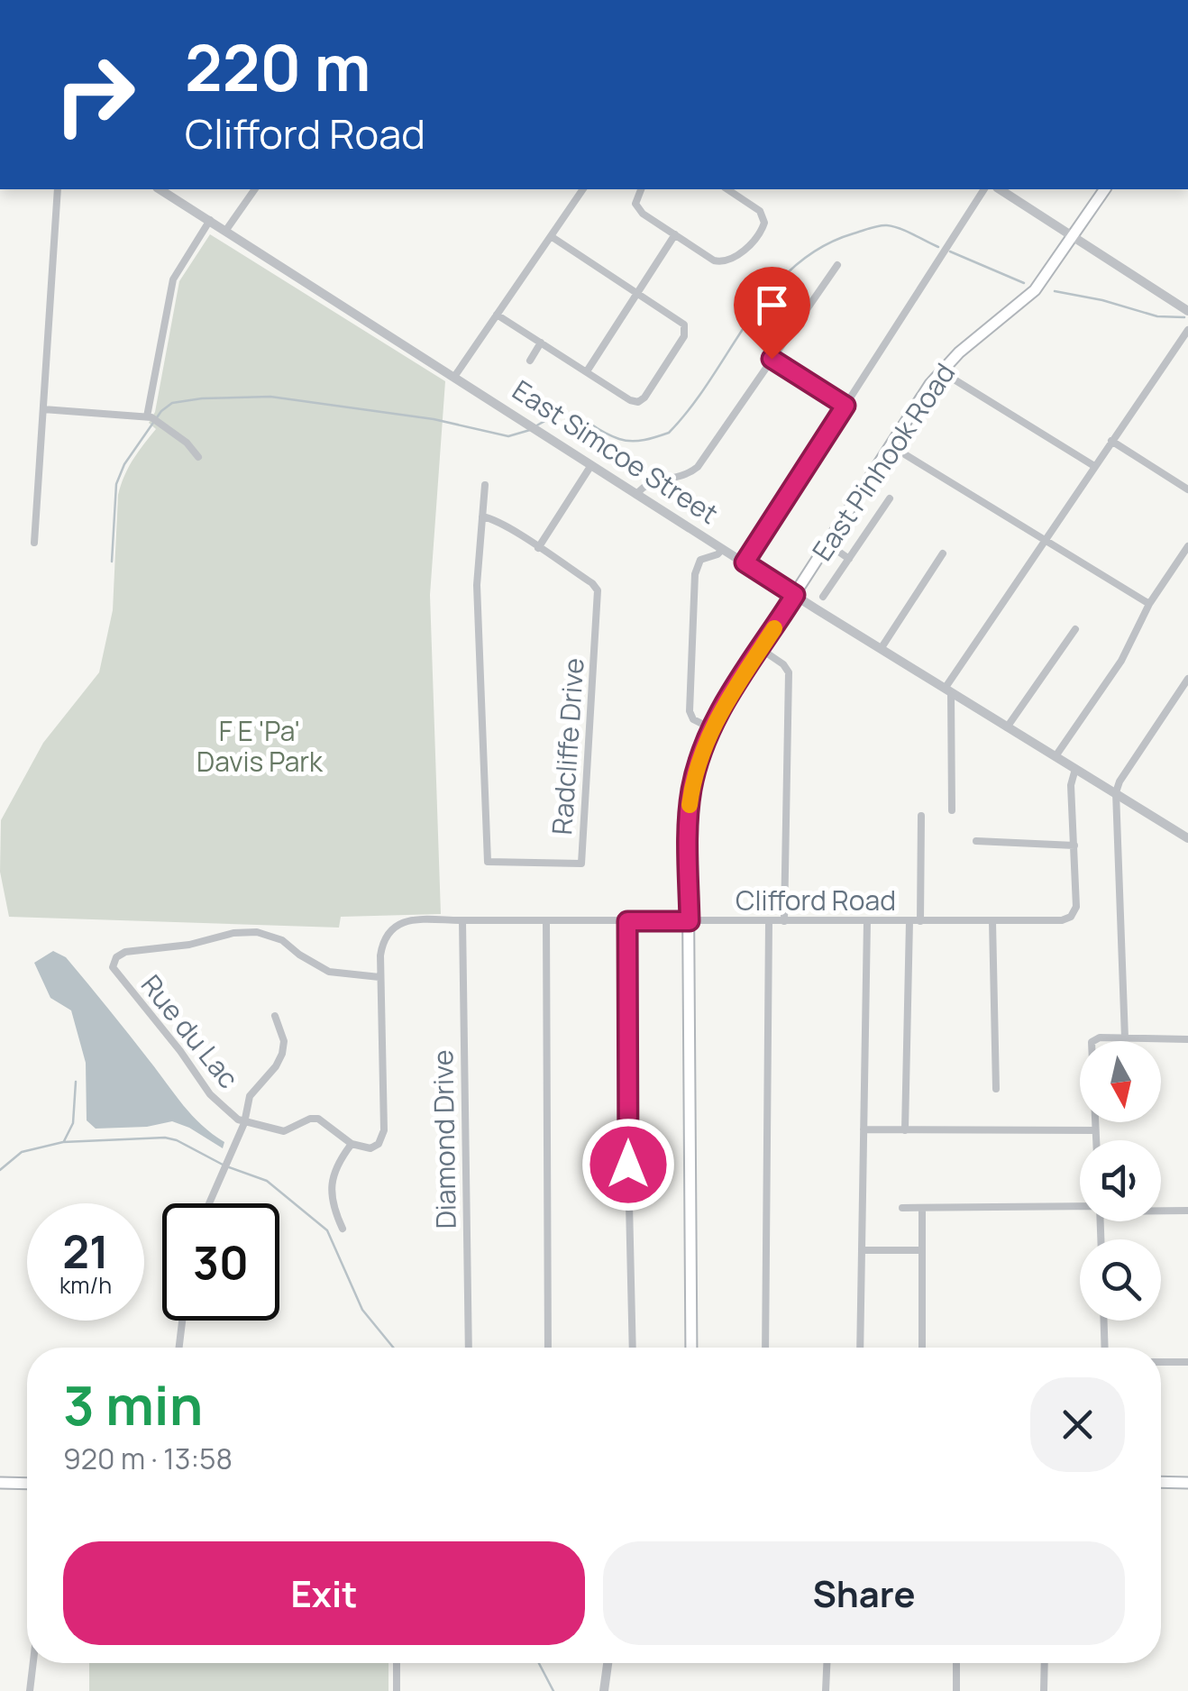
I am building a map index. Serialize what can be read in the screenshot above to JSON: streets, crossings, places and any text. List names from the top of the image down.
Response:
{
  "streets": {
    "main road": ["East Pinhook Road"],
    "street": [
      "East Simcoe Street",
      "Radcliffe Drive",
      "Clifford Road",
      "Rue du Lac",
      "Diamond Drive"
    ]
  },
  "crossings": [
    ["East Simcoe Street", "East Pinhook Road"],
    ["East Simcoe Street", "Clifford Road"],
    ["East Pinhook Road", "Clifford Road"],
    ["Clifford Road", "Rue du Lac"],
    ["Clifford Road", "Diamond Drive"]
  ],
  "parks": ["F E 'Pa' Davis Park"],
  "north": "bottom",
  "page": {
    "turn": ["220 m", "Clifford Road"],
    "speed": "21 km/h",
    "limit": "30",
    "heading": ["3 min", "920 m · 13:58"],
    "buttons": ["Exit", "Share"]
  }
}
